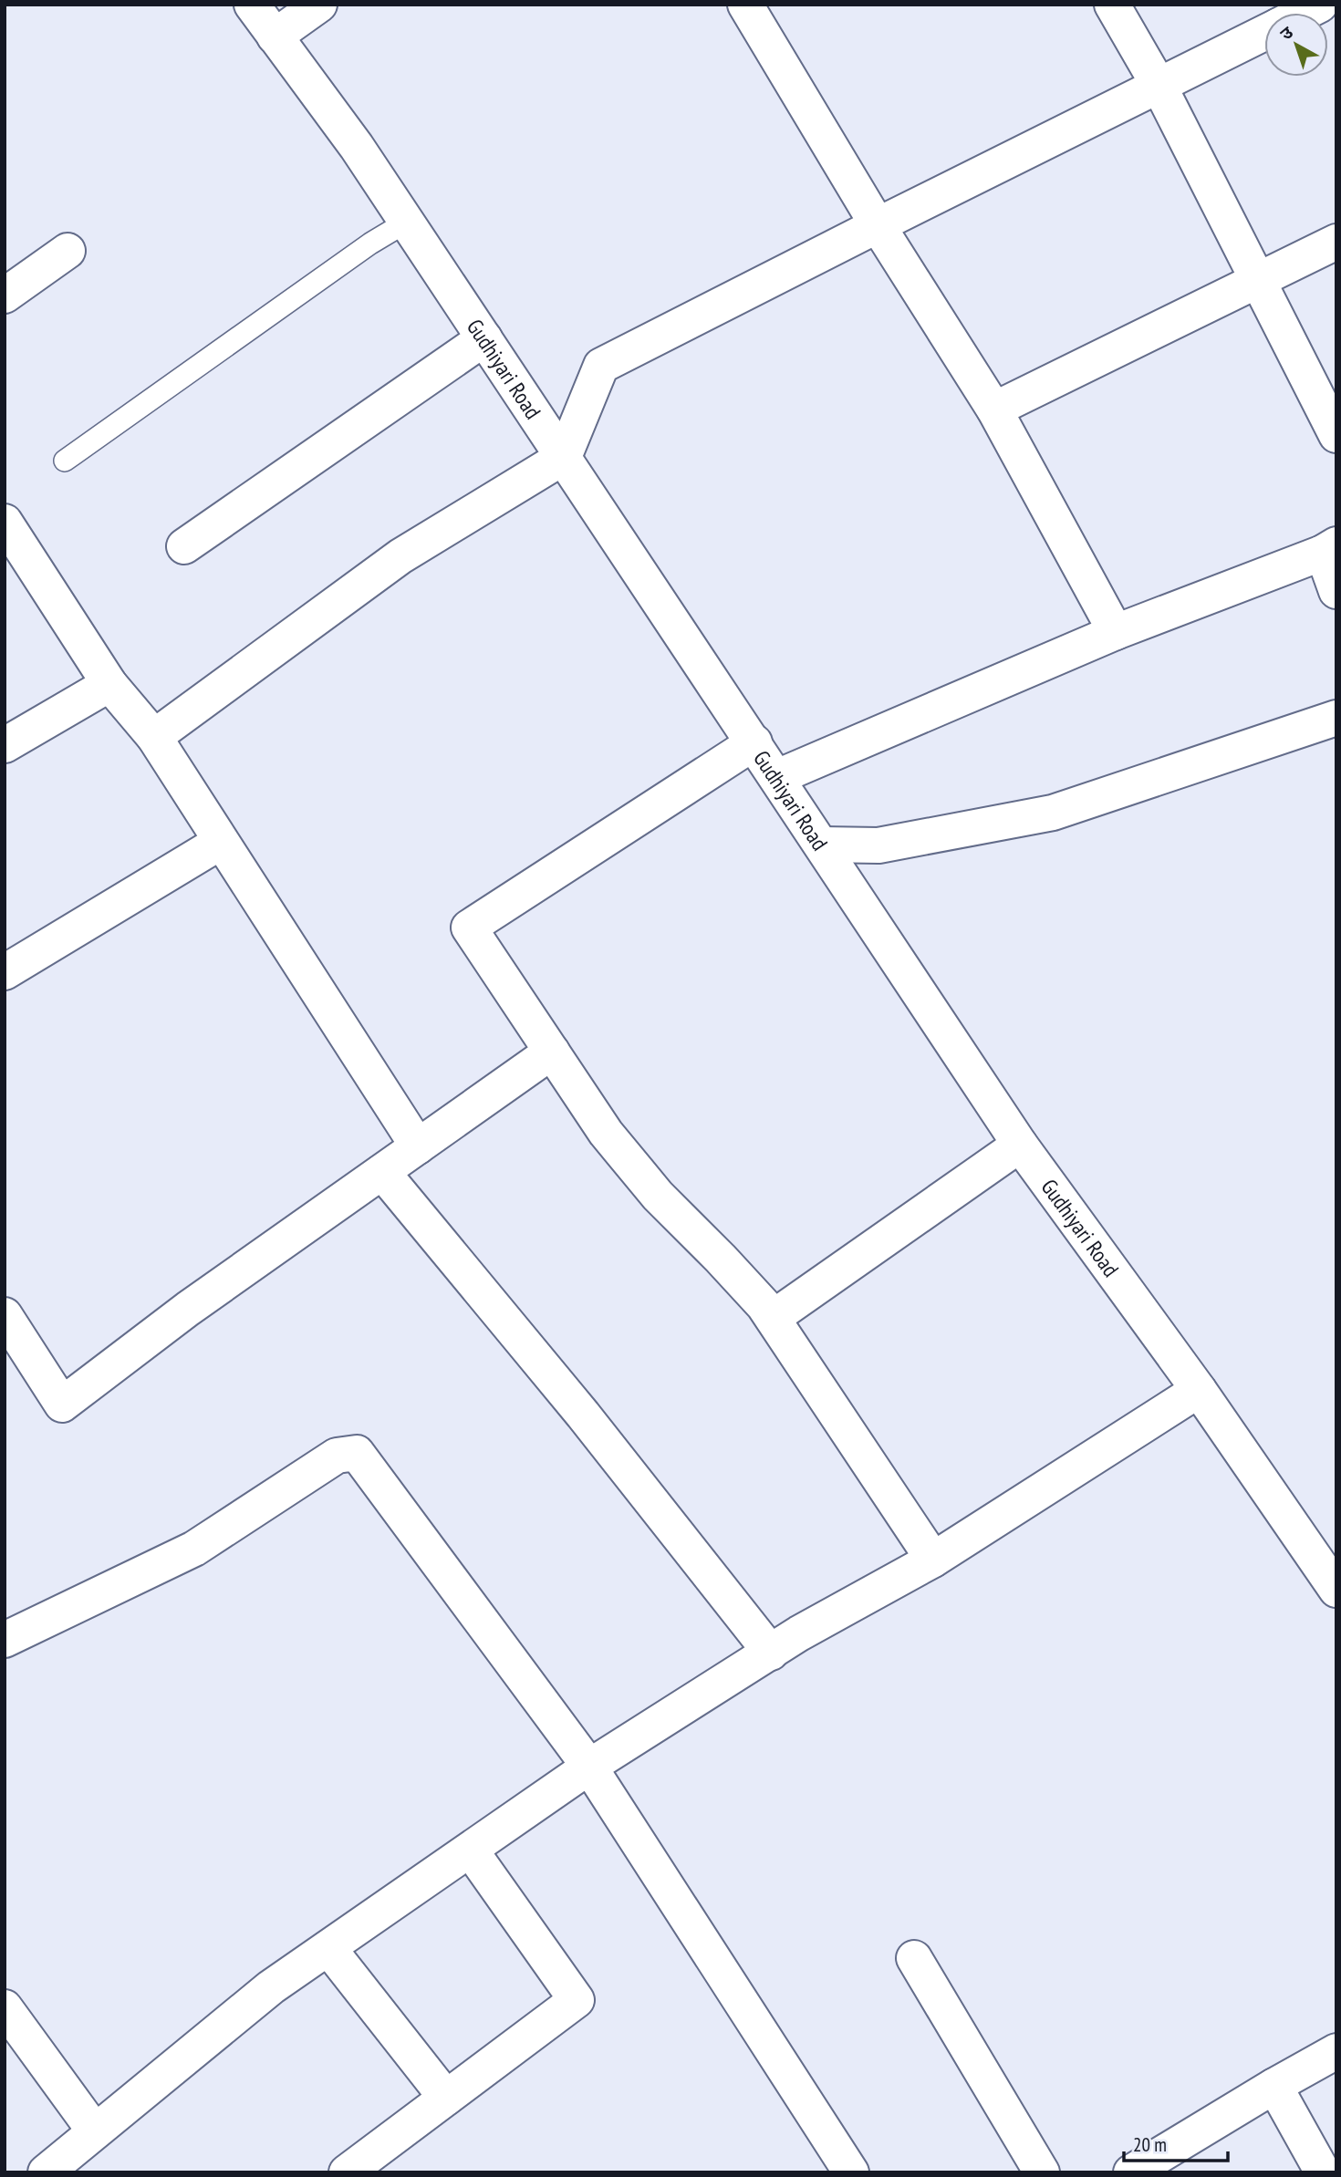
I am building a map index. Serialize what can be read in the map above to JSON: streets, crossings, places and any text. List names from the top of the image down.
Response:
{
  "streets": {
    "street": ["Gudhiyari Road"]
  },
  "scale_bar": "20 m",
  "north": "top left"
}
